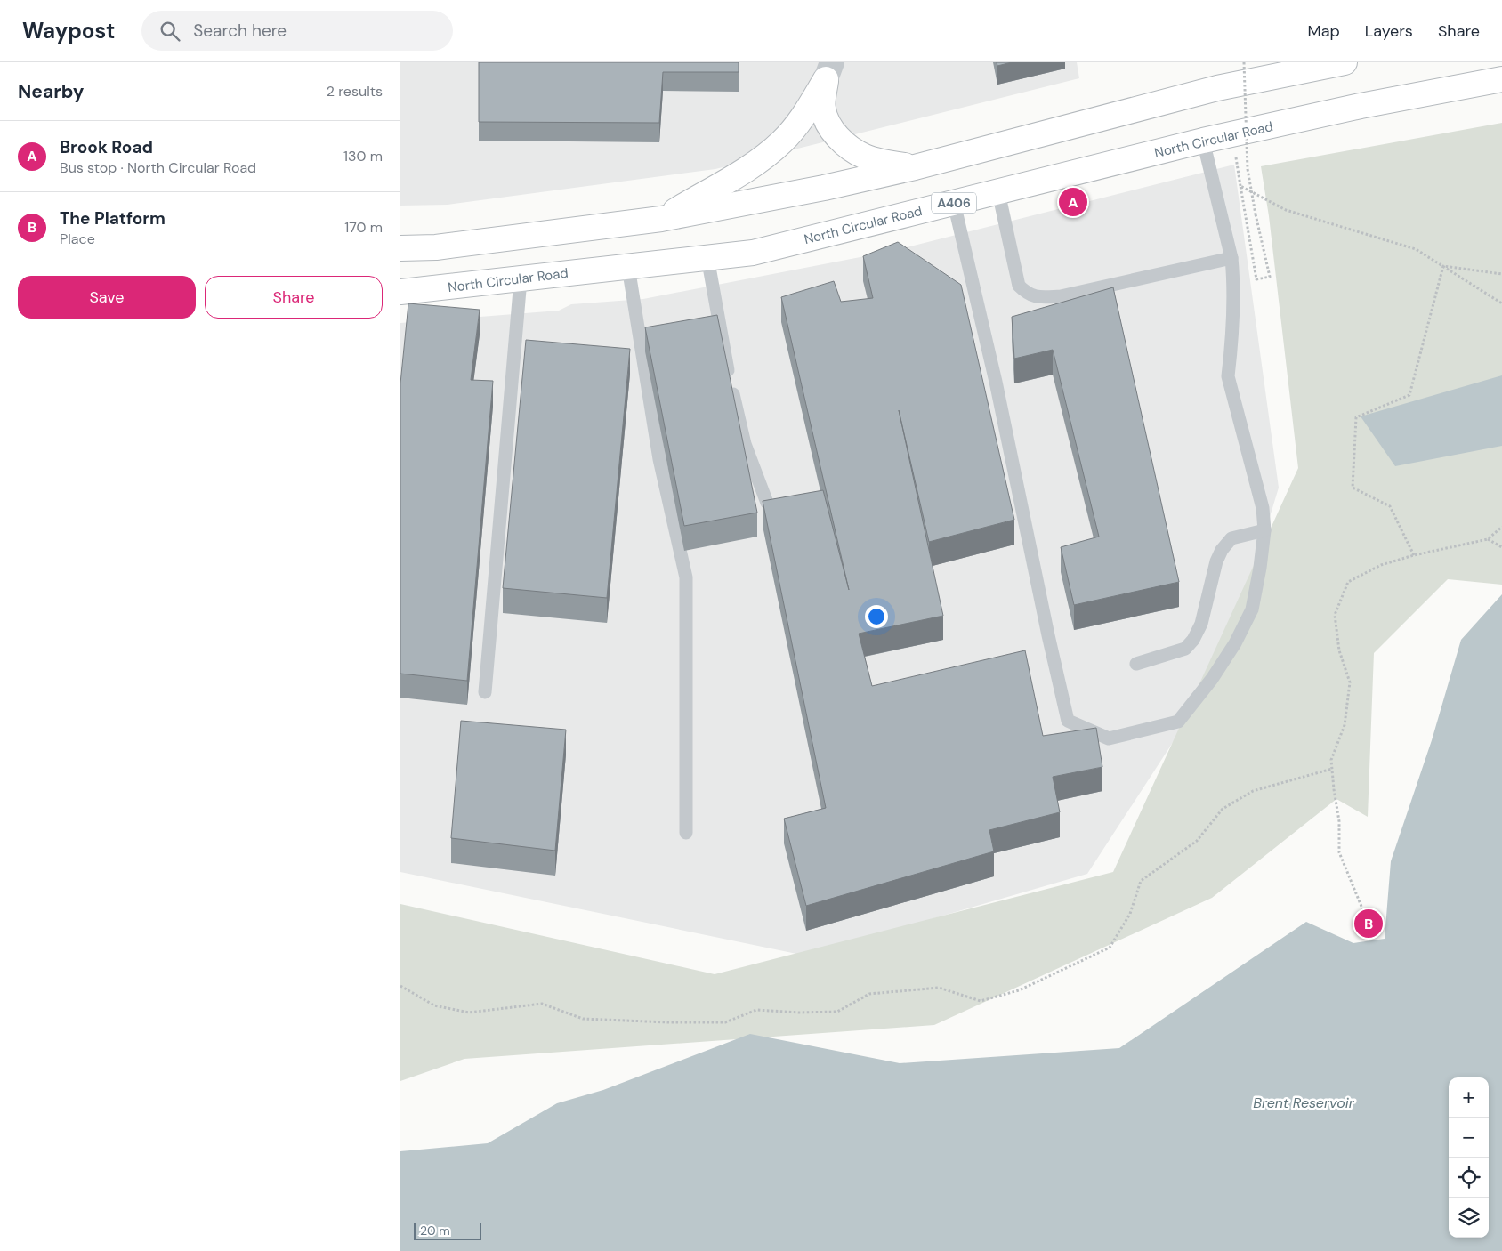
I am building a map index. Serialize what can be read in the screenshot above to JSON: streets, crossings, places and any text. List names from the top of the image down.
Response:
{
  "streets": {
    "highway": ["North Circular Road", "A406"]
  },
  "water": ["Brent Reservoir"],
  "scale_bar": "20 m",
  "page": {
    "header": "Waypost",
    "search": "Search here",
    "nav": ["Map", "Layers", "Share"],
    "heading": ["Nearby", "2 results"],
    "list": [
      {
        "mark": "A",
        "name": "Brook Road",
        "note": "Bus stop · North Circular Road",
        "value": "130 m"
      },
      {
        "mark": "B",
        "name": "The Platform",
        "note": "Place",
        "value": "170 m"
      }
    ],
    "pins": ["A", "B"],
    "buttons": ["Save", "Share"],
    "map_buttons": ["+", "−"],
    "scale": "20 m"
  }
}
